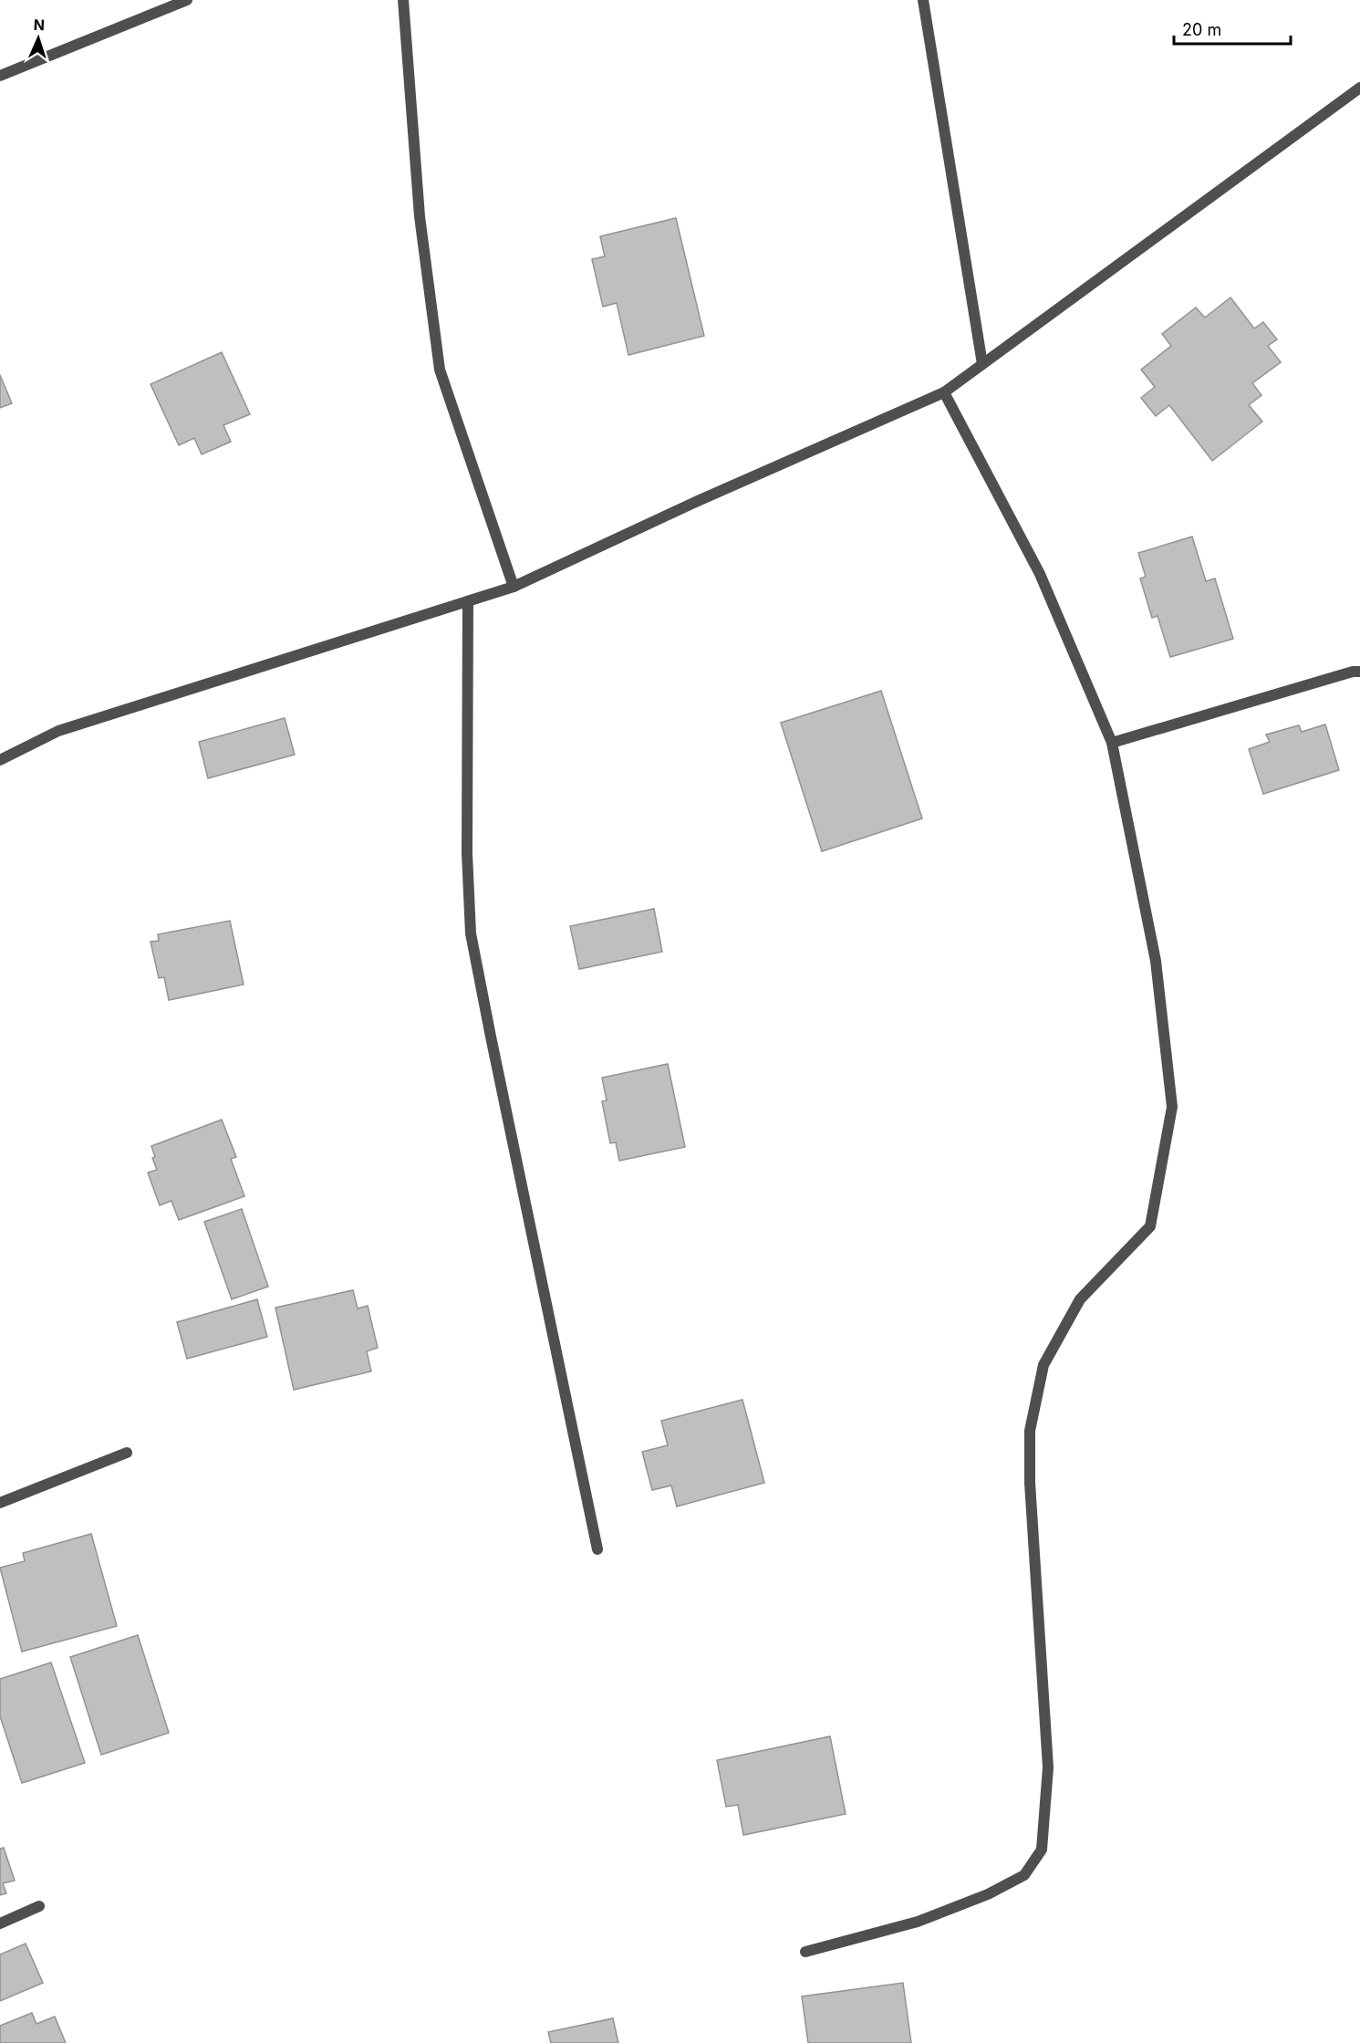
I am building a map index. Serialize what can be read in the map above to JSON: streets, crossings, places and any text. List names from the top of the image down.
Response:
{
  "scale_bar": "20 m",
  "north": "top"
}
